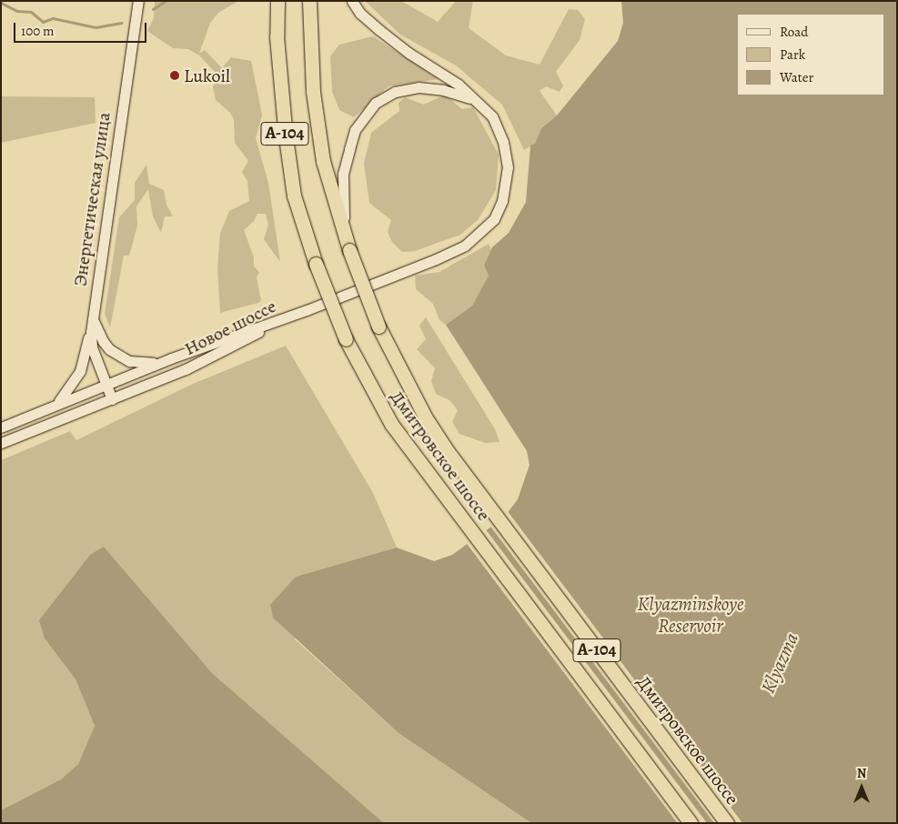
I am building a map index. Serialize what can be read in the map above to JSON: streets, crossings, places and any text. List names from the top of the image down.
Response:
{
  "streets": {
    "highway": ["А-104", "Дмитровское шоссе"],
    "main road": ["Энергетическая улица", "Новое шоссе"]
  },
  "crossings": [
    ["Энергетическая улица", "Новое шоссе"]
  ],
  "water": ["Klyazminskoye Reservoir", "Klyazma"],
  "places": ["Lukoil"],
  "legend": ["Road", "Park", "Water"],
  "scale_bar": "100 m",
  "north": "top"
}
